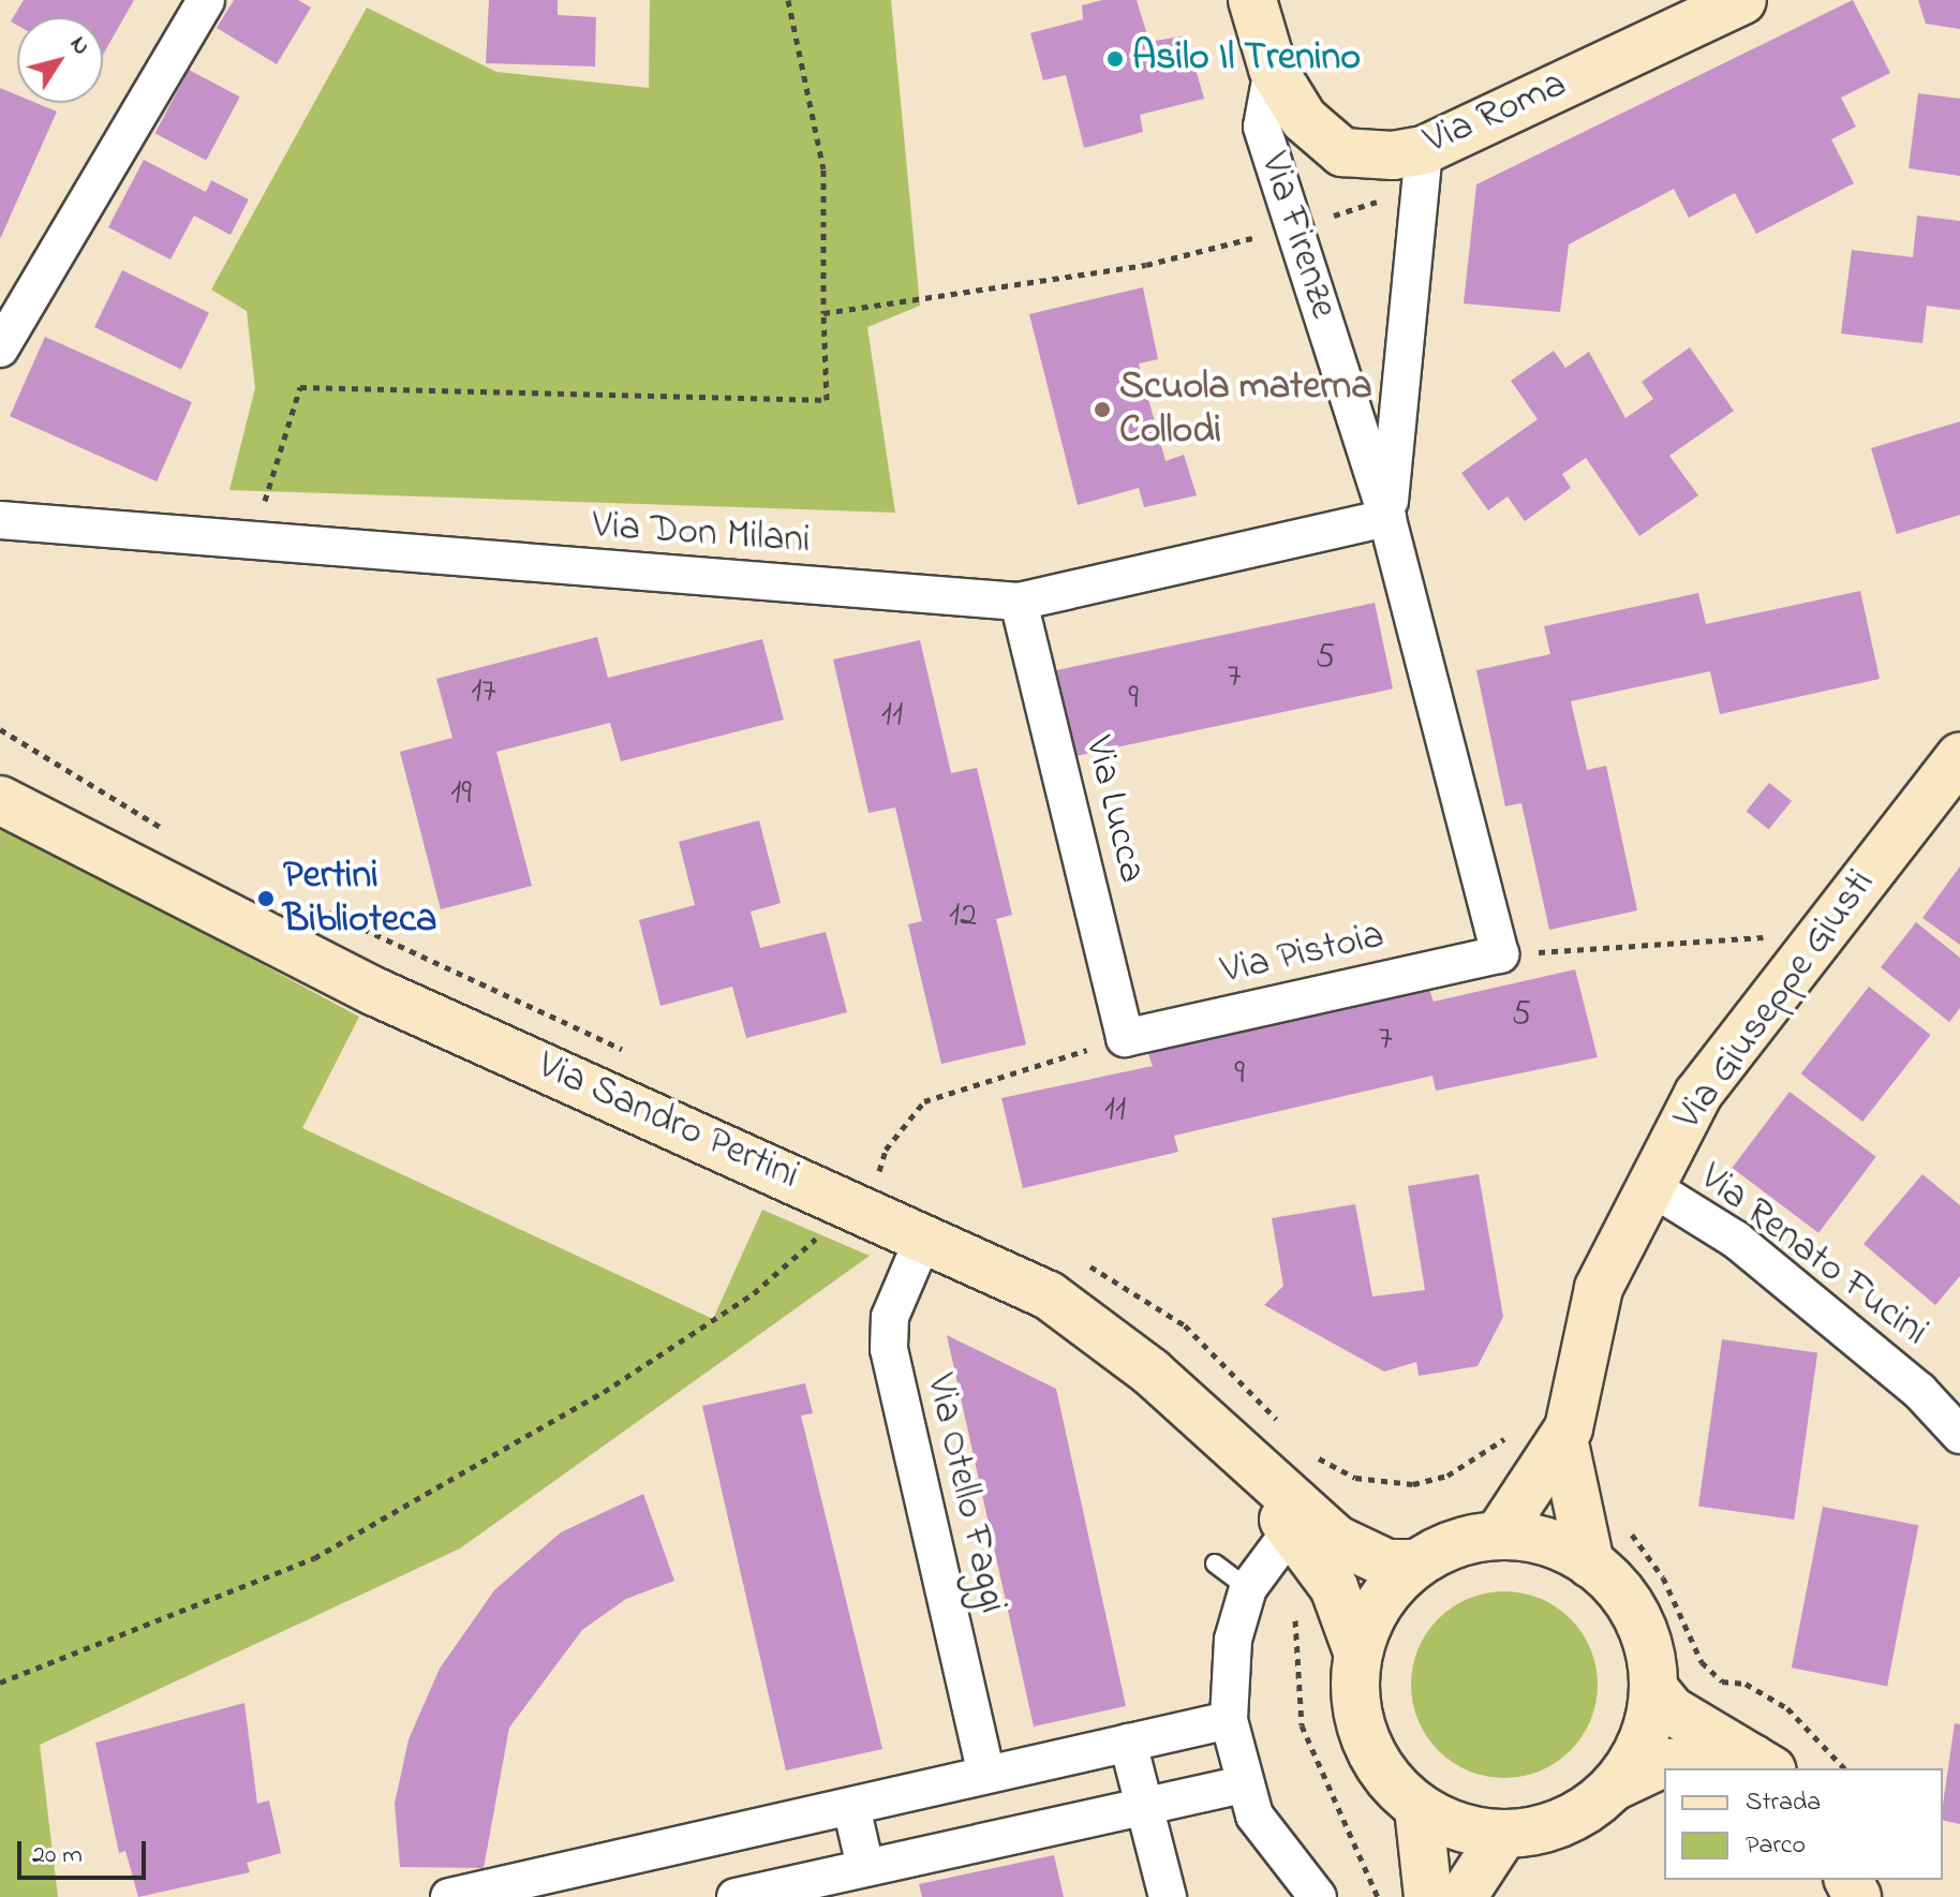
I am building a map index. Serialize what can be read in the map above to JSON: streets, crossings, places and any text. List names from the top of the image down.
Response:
{
  "streets": {
    "street": [
      "Via Roma",
      "Via Firenze",
      "Via Don Milani",
      "Via Lucca",
      "Via Pistoia",
      "Via Giuseppe Giusti",
      "Via Sandro Pertini",
      "Via Renato Fucini",
      "Via Otello Faggi"
    ]
  },
  "crossings": [
    ["Via Roma", "Via Firenze"],
    ["Via Firenze", "Via Don Milani"],
    ["Via Firenze", "Via Pistoia"],
    ["Via Don Milani", "Via Lucca"],
    ["Via Lucca", "Via Pistoia"],
    ["Via Giuseppe Giusti", "Via Sandro Pertini"],
    ["Via Giuseppe Giusti", "Via Renato Fucini"],
    ["Via Sandro Pertini", "Via Otello Faggi"]
  ],
  "places": ["Asilo Il Trenino", "Scuola materna Collodi", "Pertini Biblioteca"],
  "house_numbers": [
    "5",
    "7",
    "17",
    "9",
    "11",
    "19",
    "12",
    "5",
    "7",
    "9",
    "11"
  ],
  "legend": ["Strada", "Parco"],
  "scale_bar": "20 m",
  "north": "top right"
}
